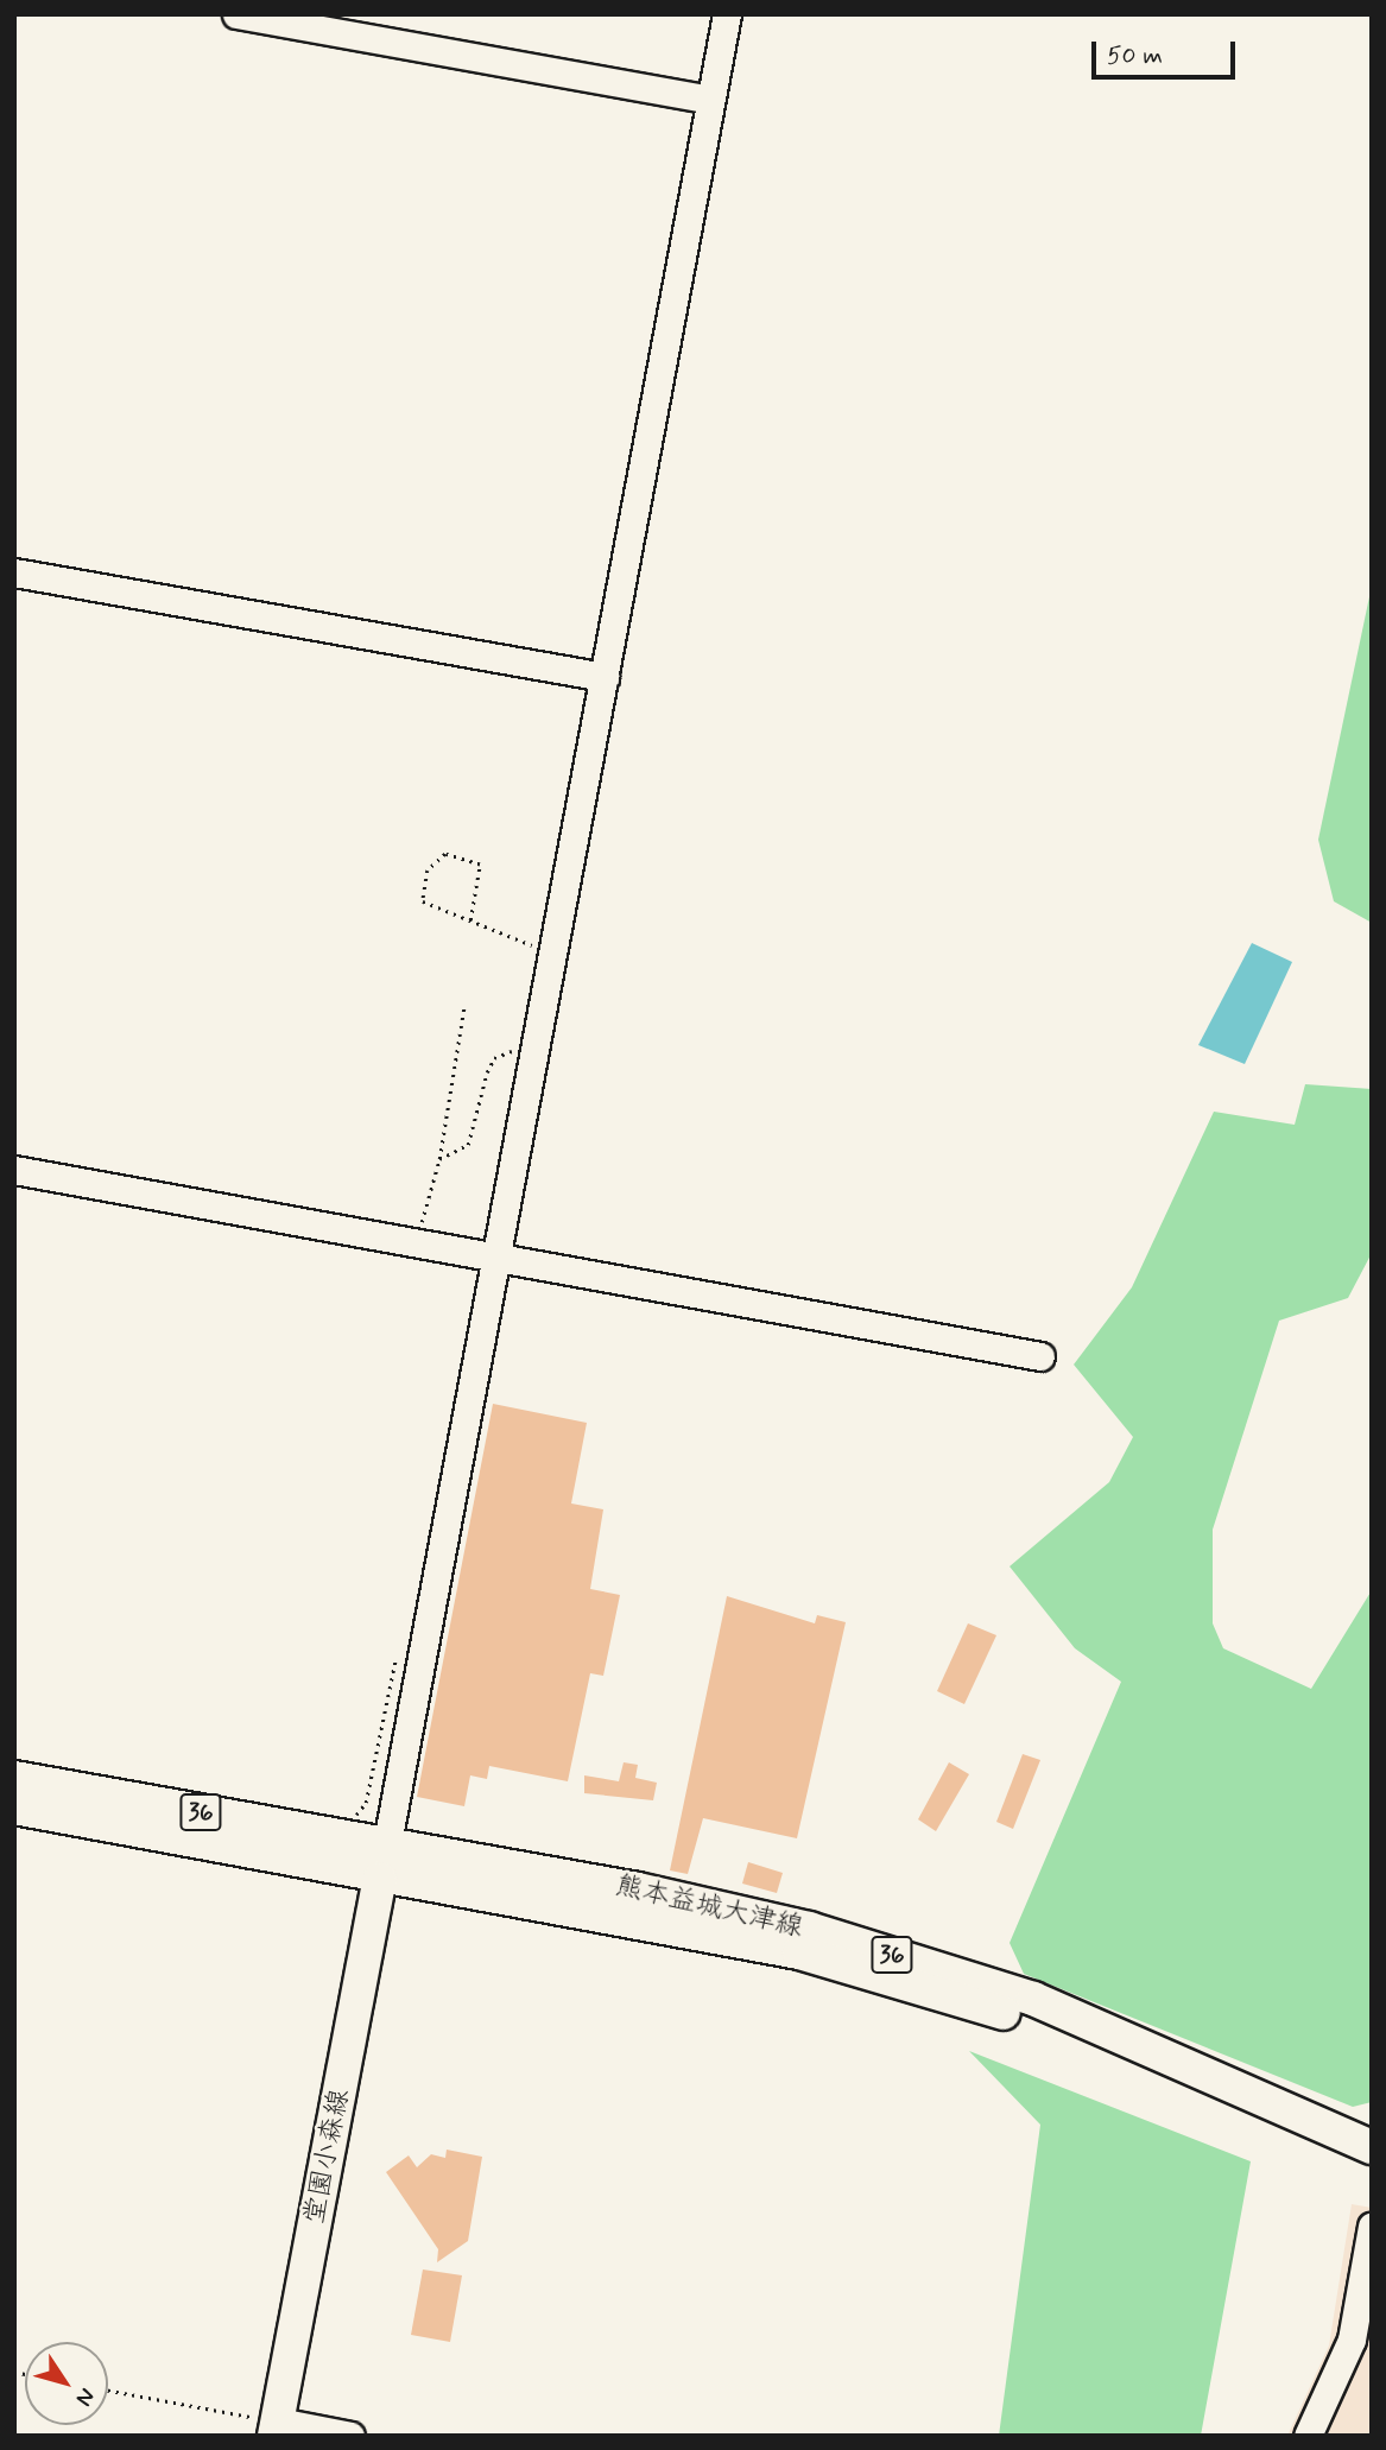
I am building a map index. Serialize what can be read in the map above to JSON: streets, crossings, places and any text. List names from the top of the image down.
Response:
{
  "streets": {
    "main road": ["36", "熊本益城大津線", "堂園小森線"]
  },
  "crossings": [
    ["熊本益城大津線", "堂園小森線"]
  ],
  "scale_bar": "50 m",
  "north": "bottom right"
}
